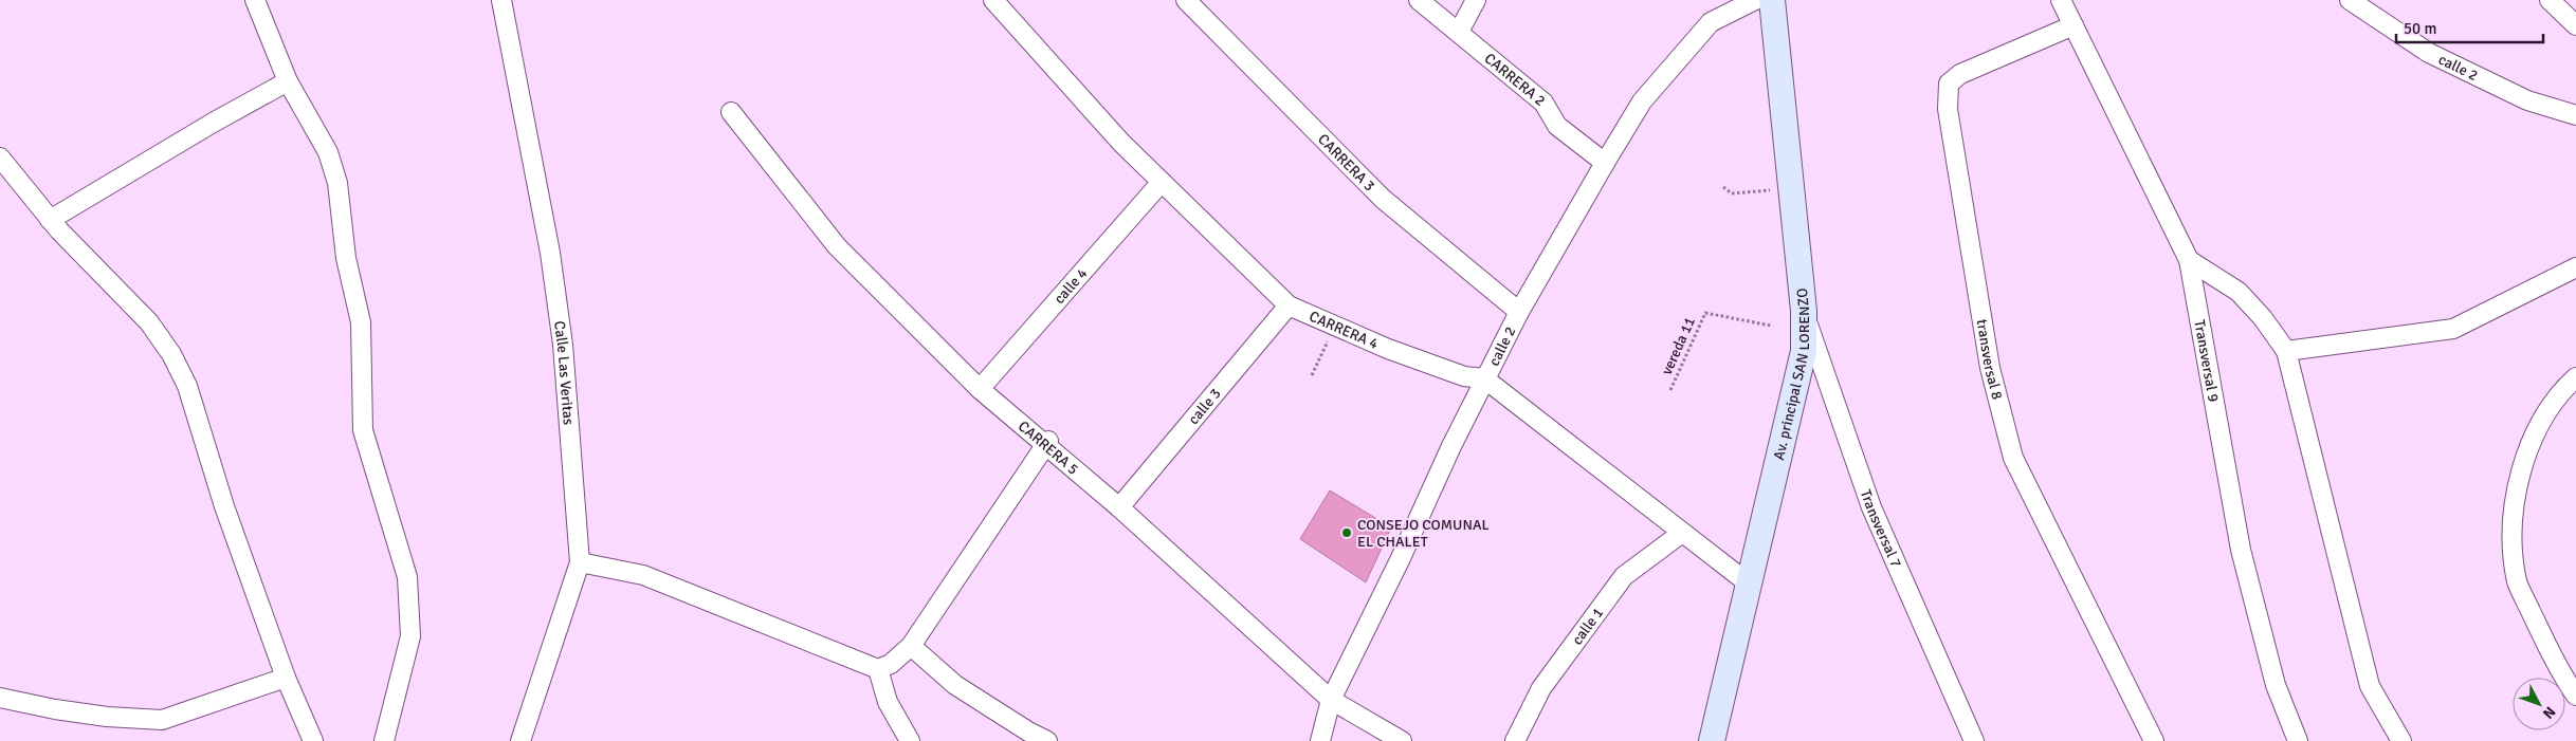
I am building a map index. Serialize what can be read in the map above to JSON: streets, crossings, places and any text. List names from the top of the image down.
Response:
{
  "streets": {
    "main road": ["Av. principal SAN LORENZO"],
    "street": [
      "calle 2",
      "CARRERA 2",
      "CARRERA 3",
      "calle 4",
      "CARRERA 4",
      "transversal 8",
      "Transversal 9",
      "Calle Las Veritas",
      "calle 3",
      "CARRERA 5",
      "Transversal 7",
      "calle 1"
    ],
    "path": ["vereda 11"]
  },
  "crossings": [
    ["calle 2", "CARRERA 2"],
    ["calle 2", "CARRERA 3"],
    ["calle 2", "CARRERA 4"],
    ["calle 2", "CARRERA 5"],
    ["calle 4", "CARRERA 4"],
    ["calle 4", "CARRERA 5"],
    ["CARRERA 4", "Av. principal SAN LORENZO"],
    ["CARRERA 4", "calle 3"],
    ["CARRERA 4", "calle 1"],
    ["transversal 8", "Transversal 9"],
    ["Av. principal SAN LORENZO", "Transversal 7"],
    ["calle 3", "CARRERA 5"]
  ],
  "places": ["CONSEJO COMUNAL EL CHALET"],
  "scale_bar": "50 m",
  "north": "bottom right"
}
